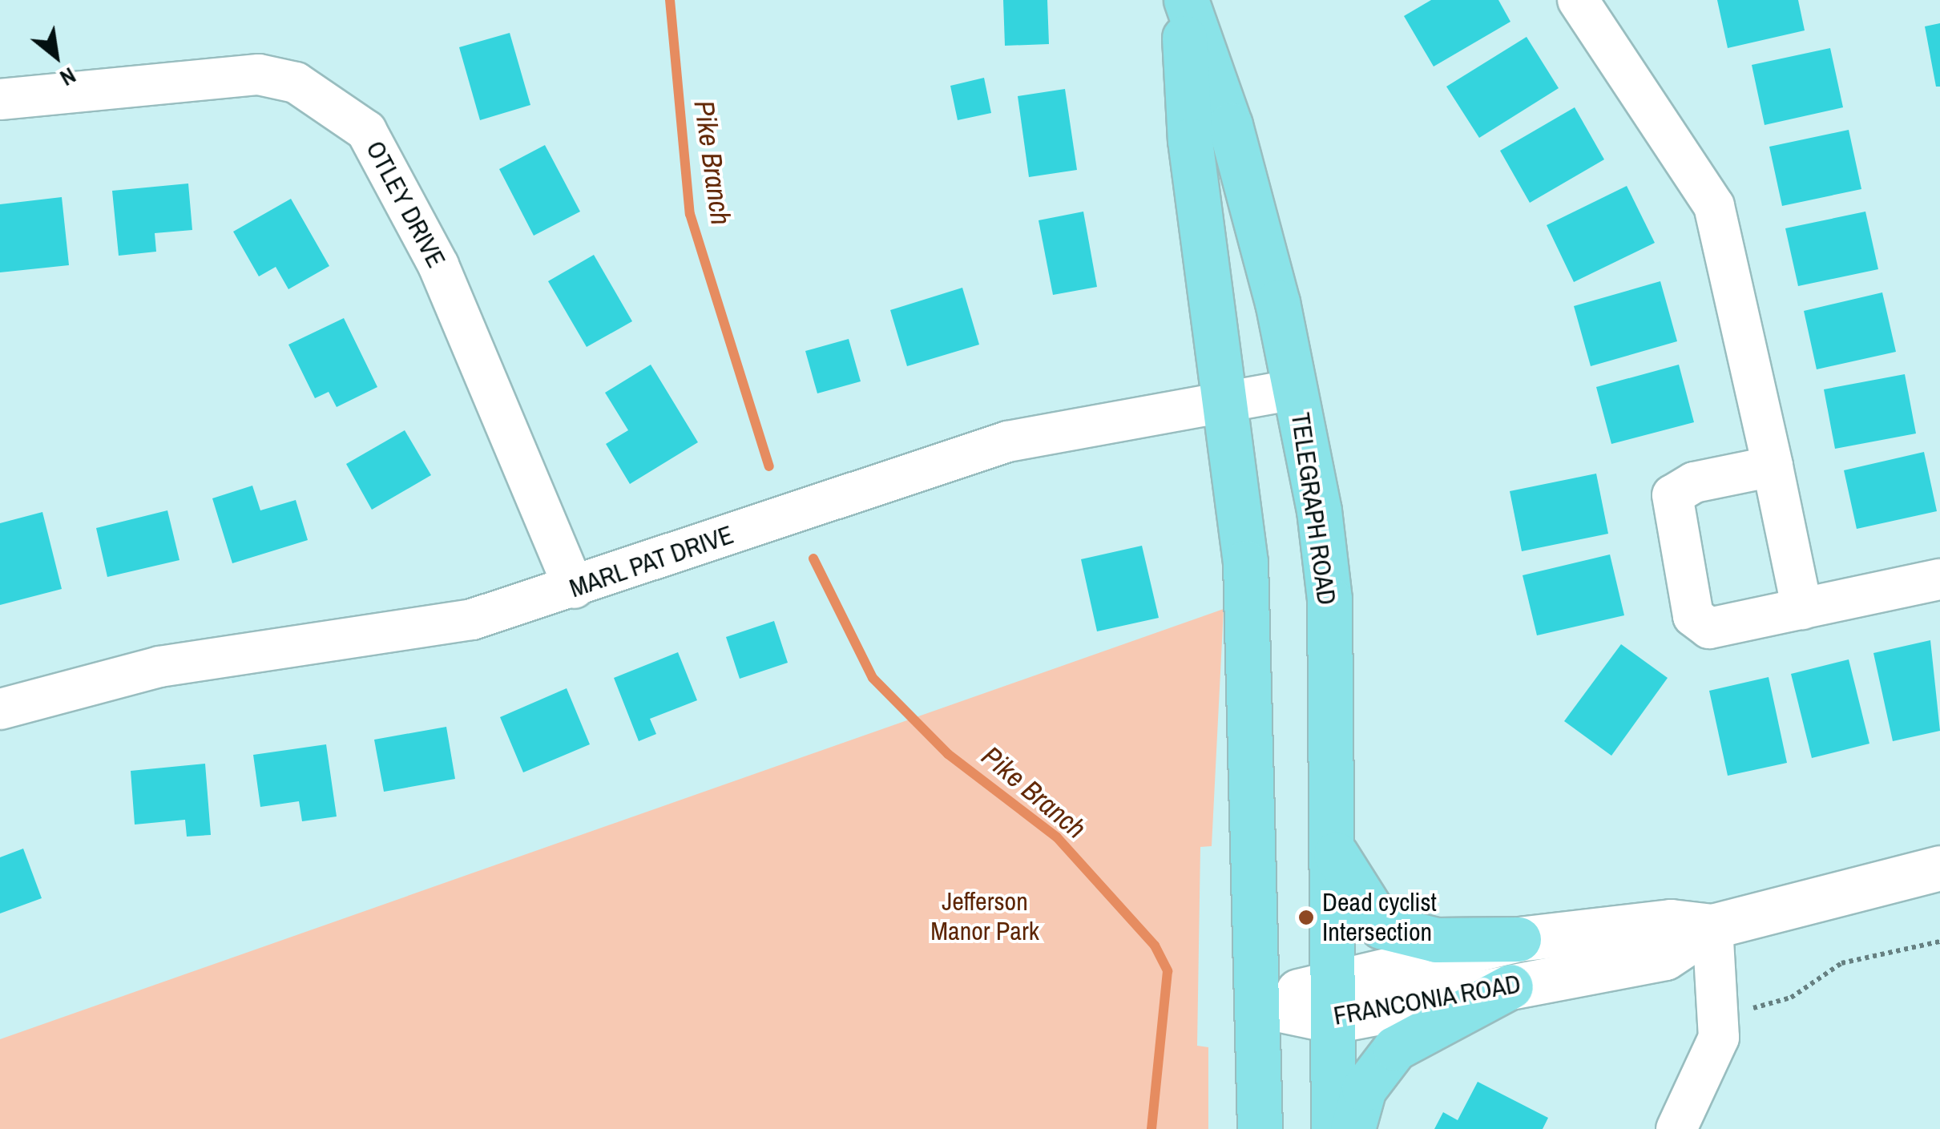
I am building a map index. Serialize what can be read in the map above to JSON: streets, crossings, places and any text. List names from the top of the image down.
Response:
{
  "streets": {
    "main road": ["TELEGRAPH ROAD", "FRANCONIA ROAD"],
    "street": ["OTLEY DRIVE", "MARL PAT DRIVE"]
  },
  "crossings": [
    ["OTLEY DRIVE", "MARL PAT DRIVE"],
    ["TELEGRAPH ROAD", "MARL PAT DRIVE"],
    ["TELEGRAPH ROAD", "FRANCONIA ROAD"]
  ],
  "water": ["Pike Branch"],
  "parks": ["Jefferson Manor Park"],
  "places": ["Dead cyclist Intersection"],
  "north": "bottom right"
}
